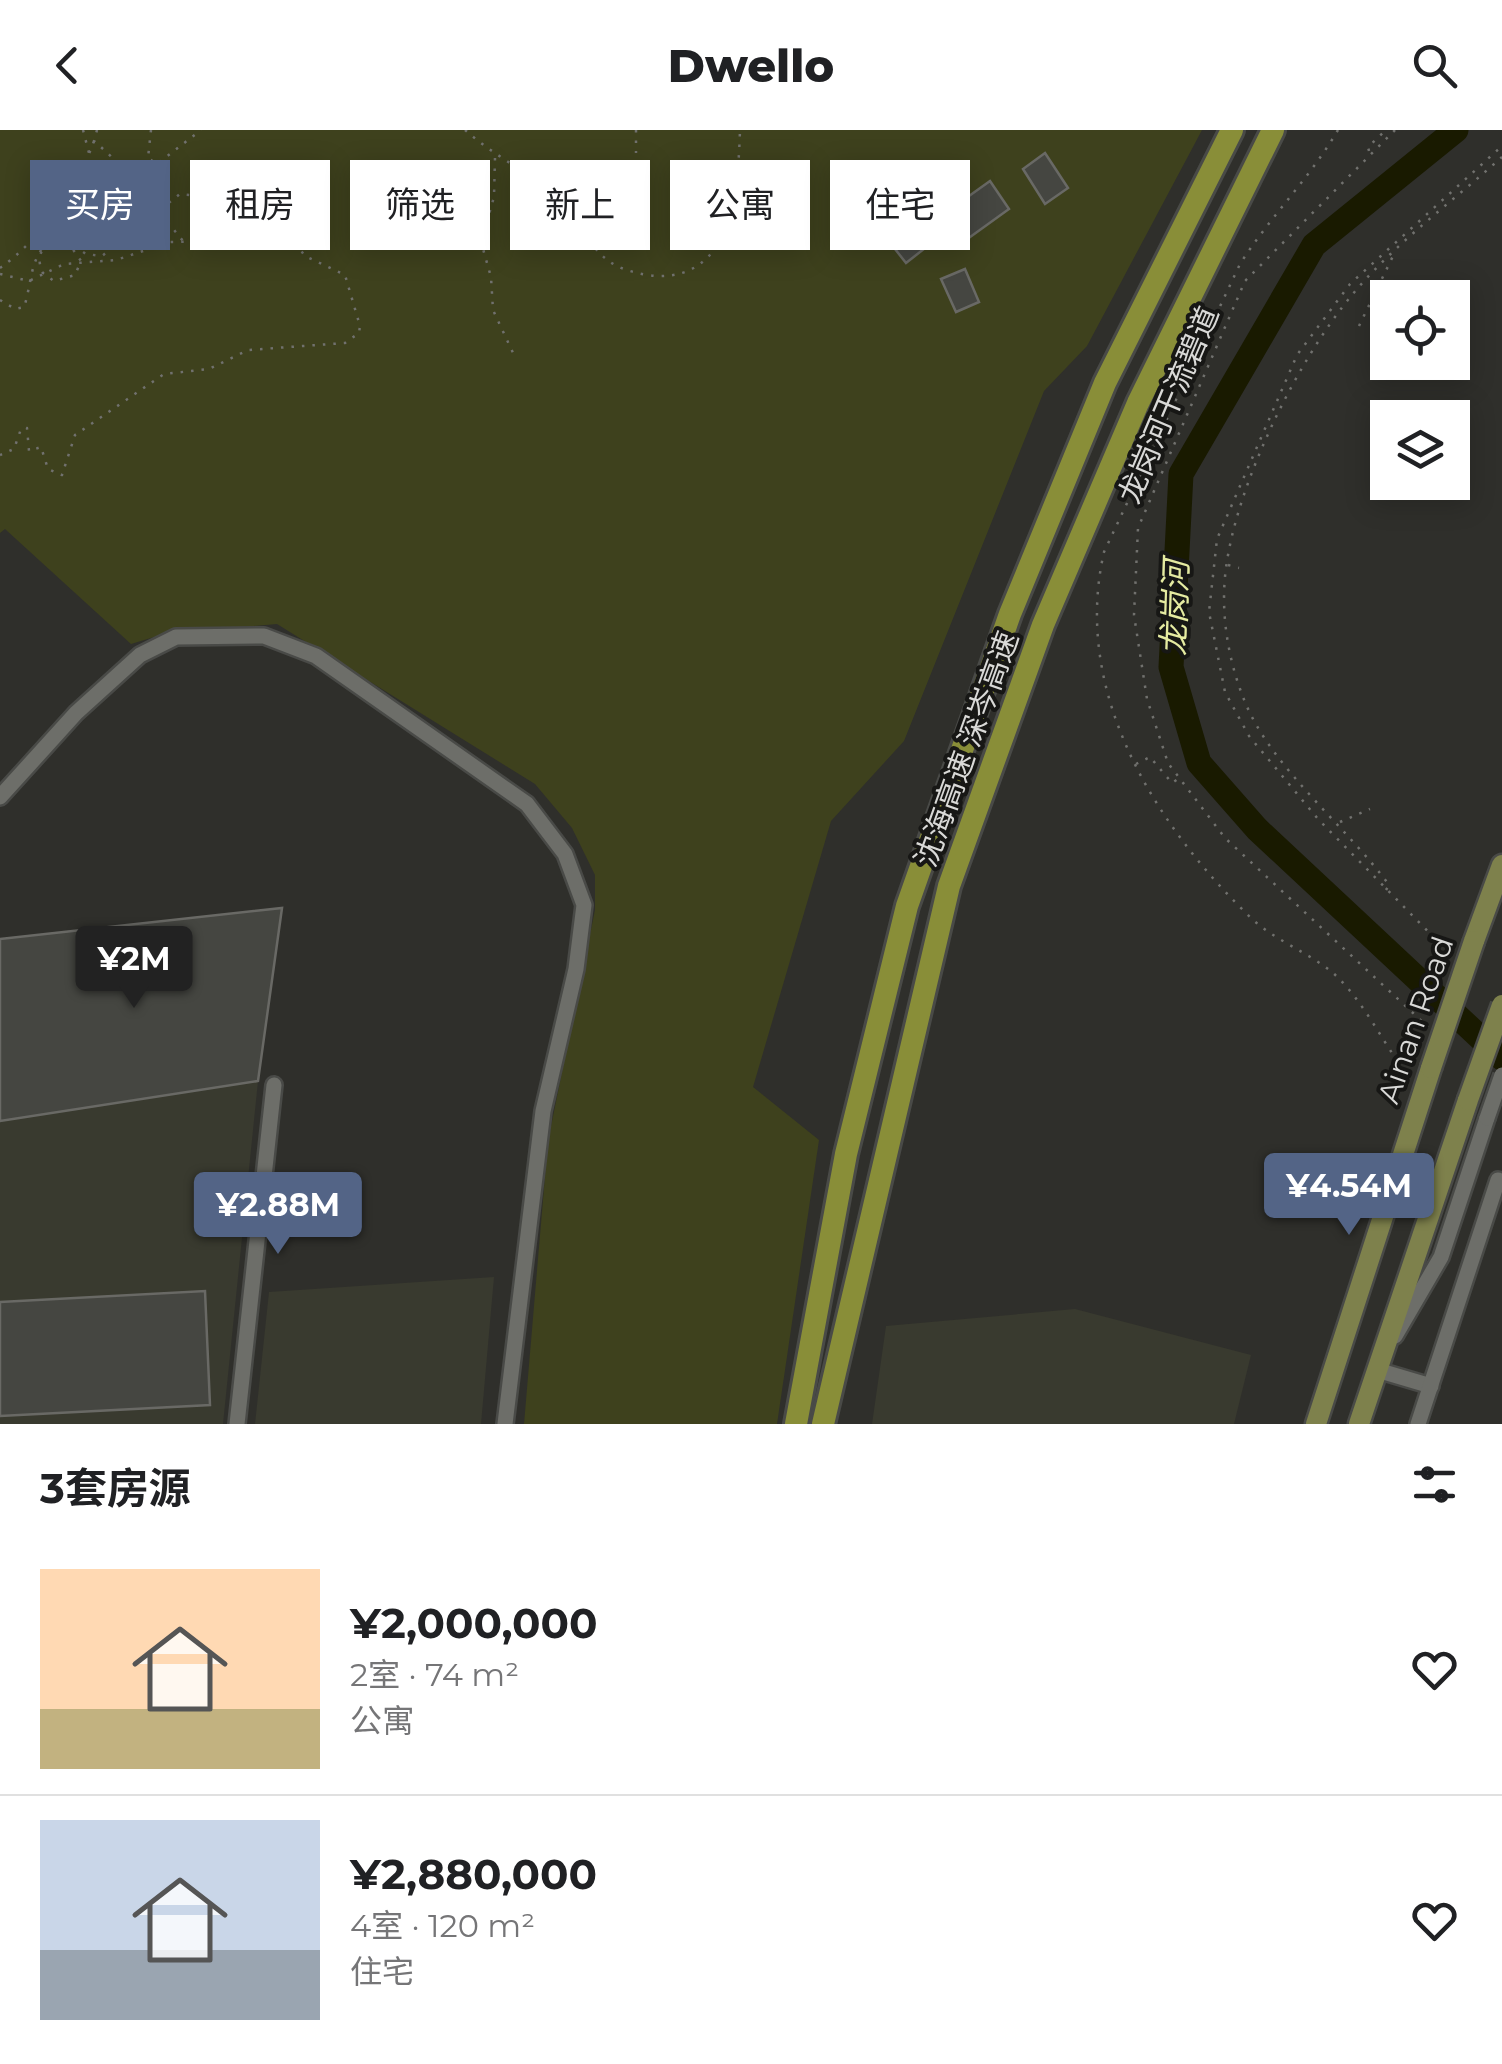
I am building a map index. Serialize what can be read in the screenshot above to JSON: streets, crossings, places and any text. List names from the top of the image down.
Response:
{
  "streets": {
    "highway": ["沈海高速 深岑高速"],
    "main road": ["Ainan Road"],
    "path": ["龙岗河干流碧道"]
  },
  "water": ["龙岗河"],
  "page": {
    "header": "Dwello",
    "chip": [
      "买房",
      "租房",
      "筛选",
      "新上",
      "公寓",
      "住宅"
    ],
    "price": ["¥2M", "¥4.54M", "¥2.88M"],
    "heading": "3套房源",
    "list": [
      {
        "name": "¥2,000,000",
        "note": "2室 · 74 m² · 公寓"
      },
      {
        "name": "¥2,880,000",
        "note": "4室 · 120 m² · 住宅"
      }
    ]
  }
}
